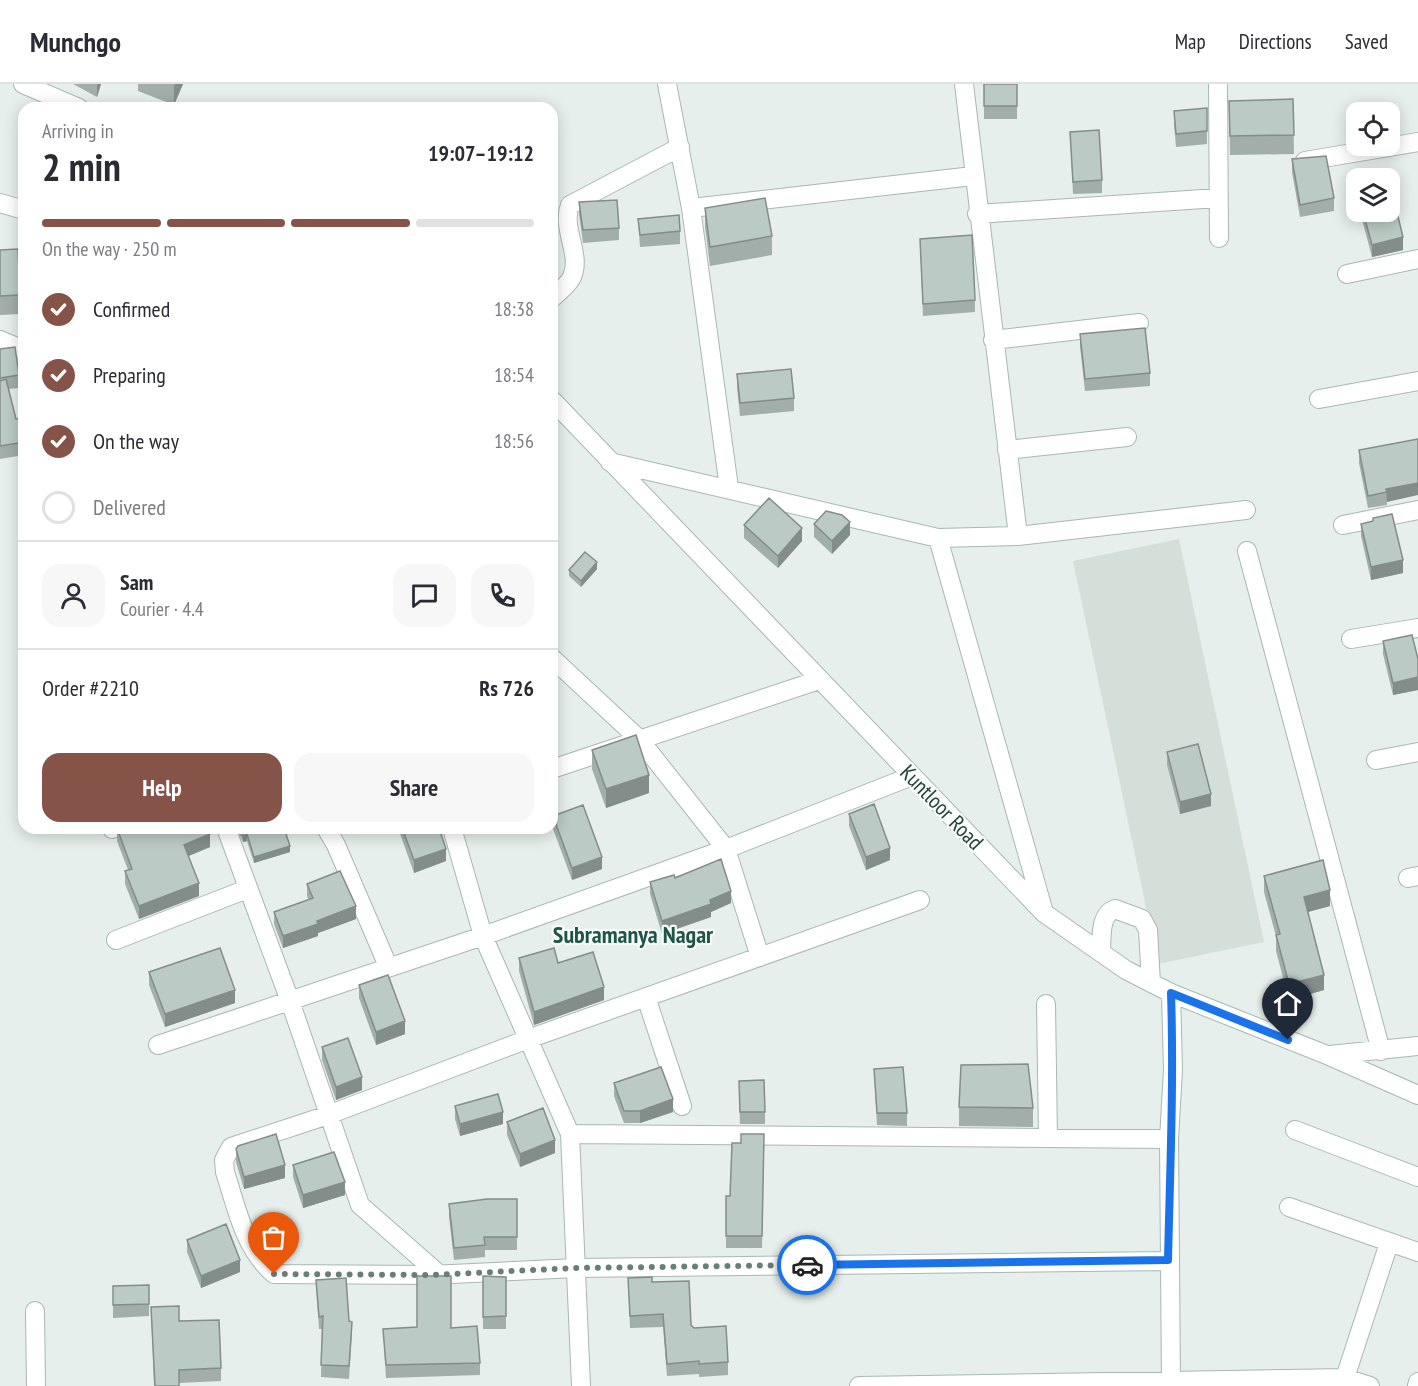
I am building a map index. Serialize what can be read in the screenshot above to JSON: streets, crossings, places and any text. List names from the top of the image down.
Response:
{
  "streets": {
    "street": ["Kuntloor Road"]
  },
  "districts": ["Subramanya Nagar"],
  "page": {
    "header": "Munchgo",
    "nav": ["Map", "Directions", "Saved"],
    "heading": ["2 min", "Arriving in", "19:07–19:12"],
    "panel": [
      "Sam",
      "Courier · 4.4",
      "Order #2210",
      "Rs 726"
    ],
    "bar": "On the way · 250 m",
    "list": [
      ["Confirmed", "18:38"],
      ["Preparing", "18:54"],
      ["On the way", "18:56"],
      "Delivered"
    ],
    "buttons": ["Help", "Share"]
  }
}
